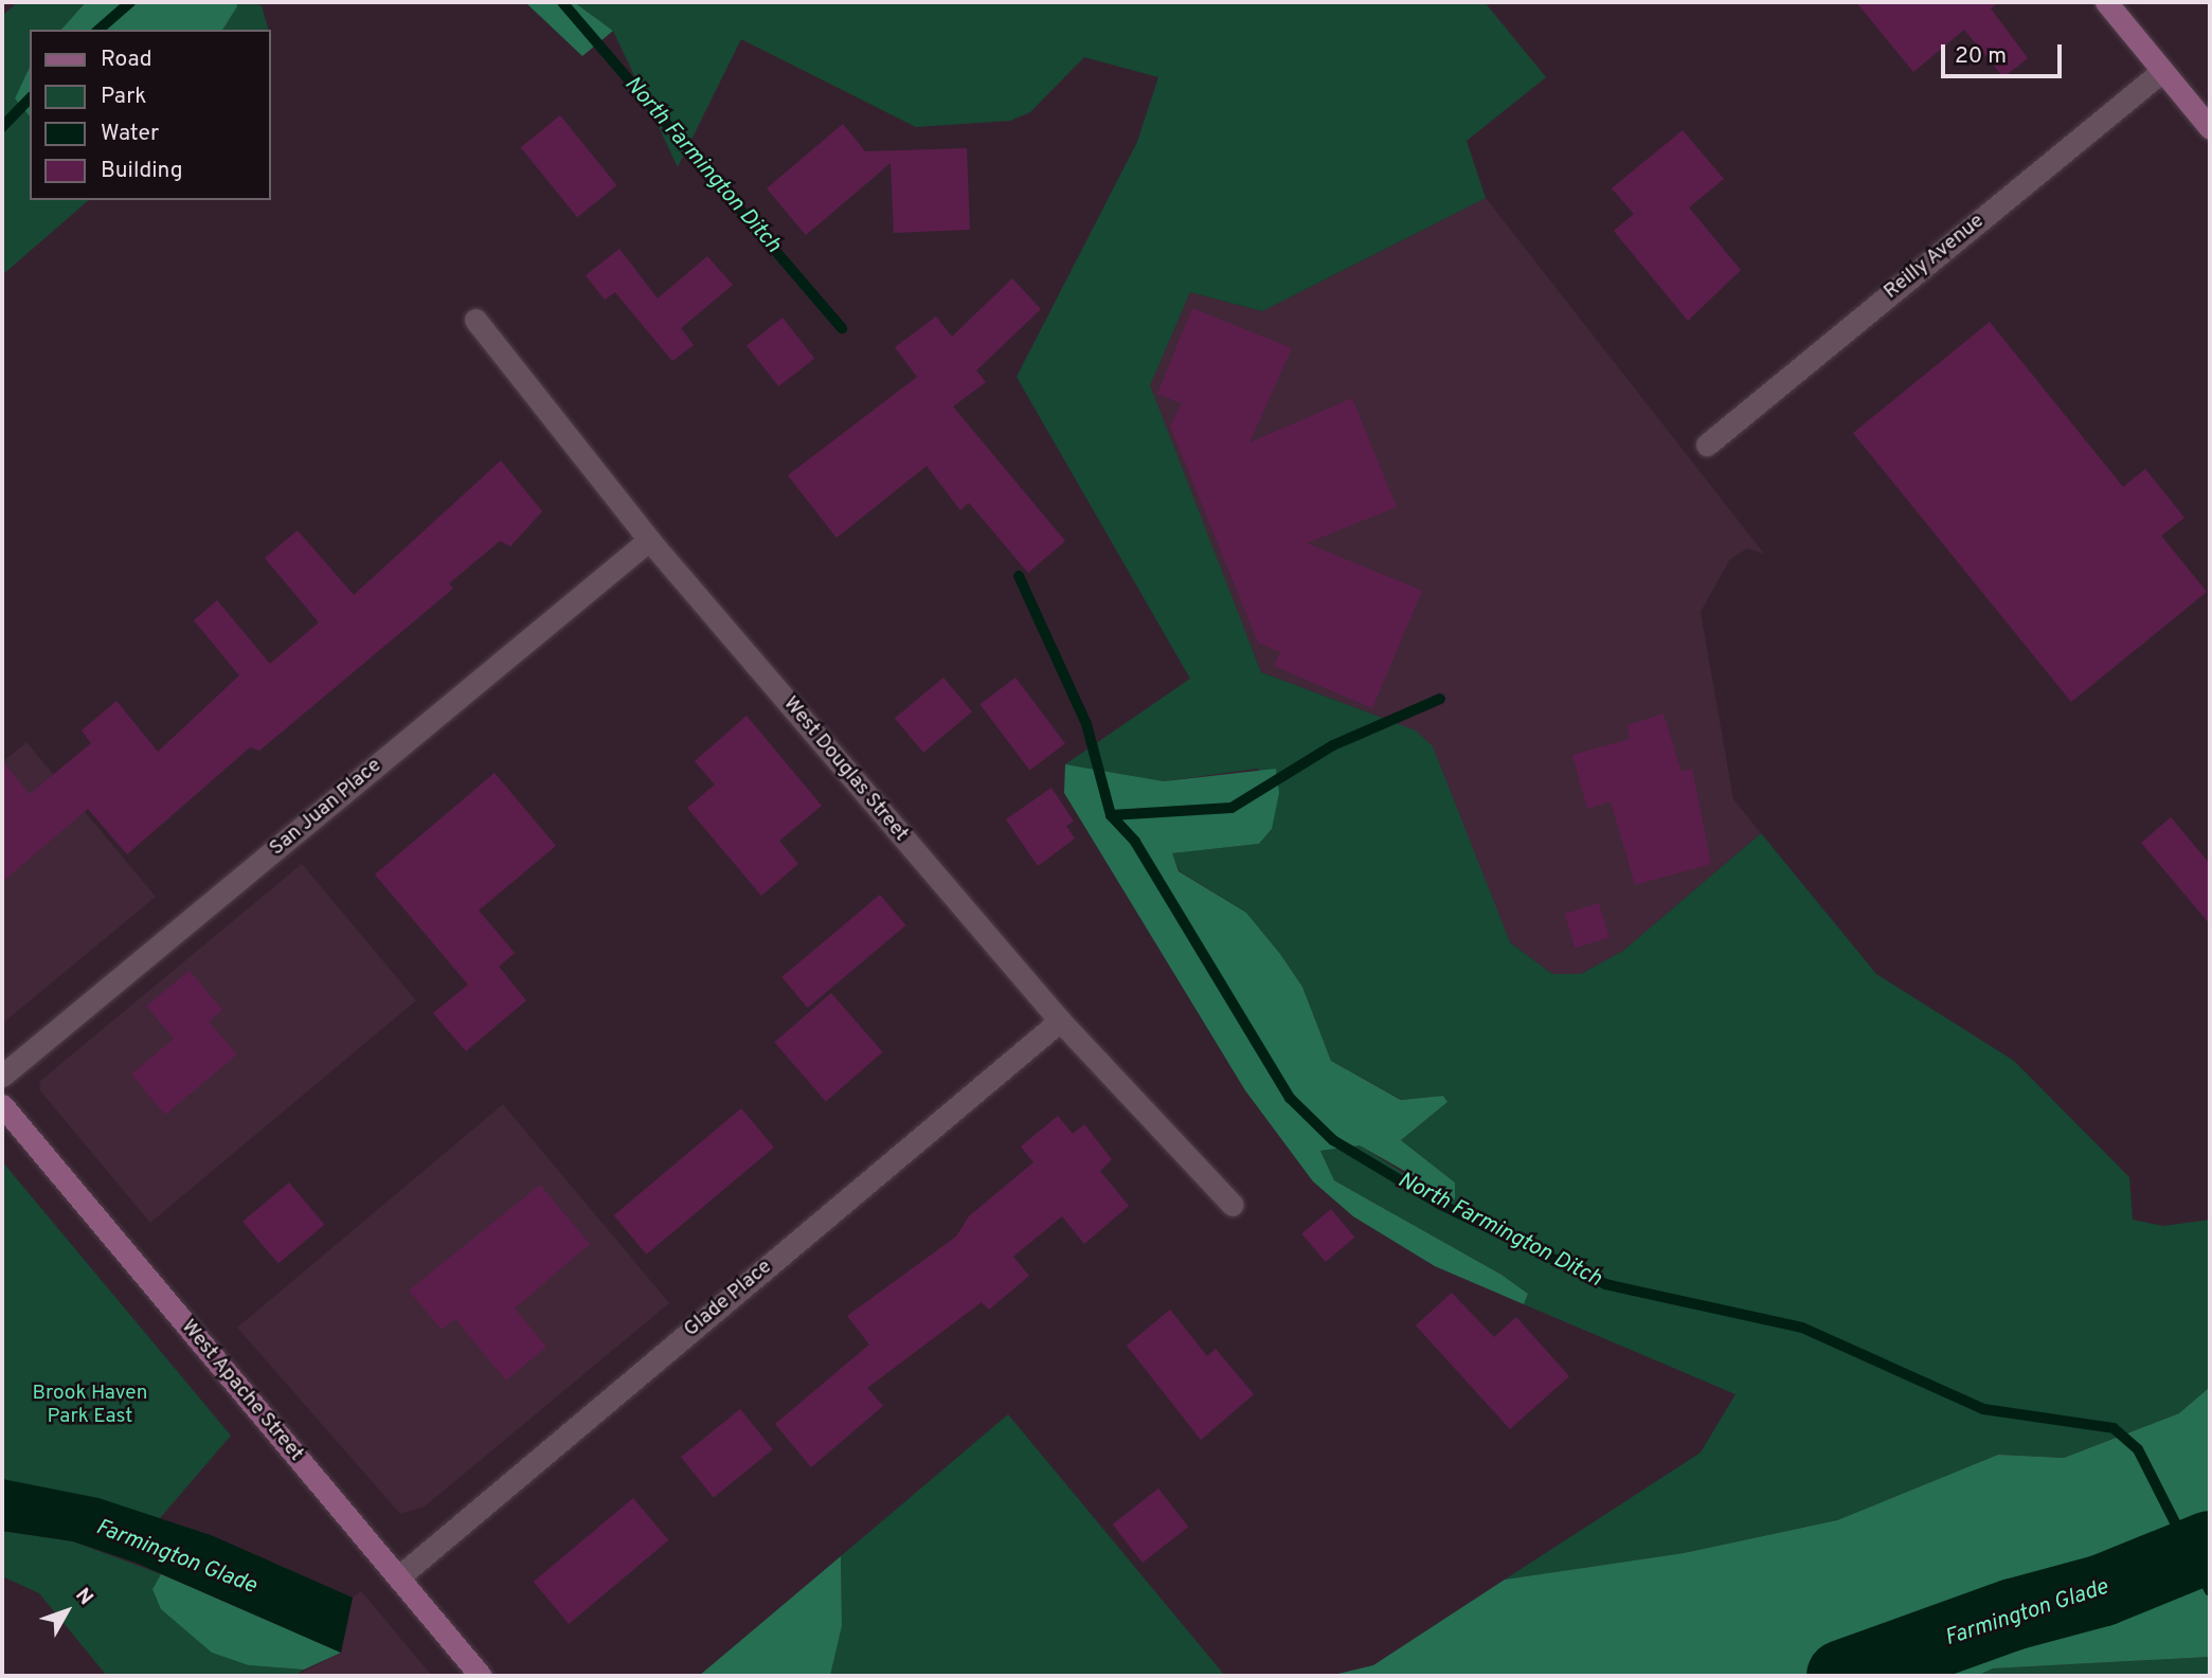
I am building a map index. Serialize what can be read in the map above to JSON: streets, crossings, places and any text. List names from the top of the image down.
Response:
{
  "streets": {
    "main road": ["West Apache Street"],
    "street": [
      "Reilly Avenue",
      "West Douglas Street",
      "San Juan Place",
      "Glade Place"
    ]
  },
  "crossings": [
    ["West Douglas Street", "San Juan Place"],
    ["West Douglas Street", "Glade Place"],
    ["Glade Place", "West Apache Street"]
  ],
  "water": ["North Farmington Ditch", "Farmington Glade"],
  "parks": ["Brook Haven Park East"],
  "legend": [
    "Road",
    "Park",
    "Water",
    "Building"
  ],
  "scale_bar": "20 m",
  "north": "top right"
}
